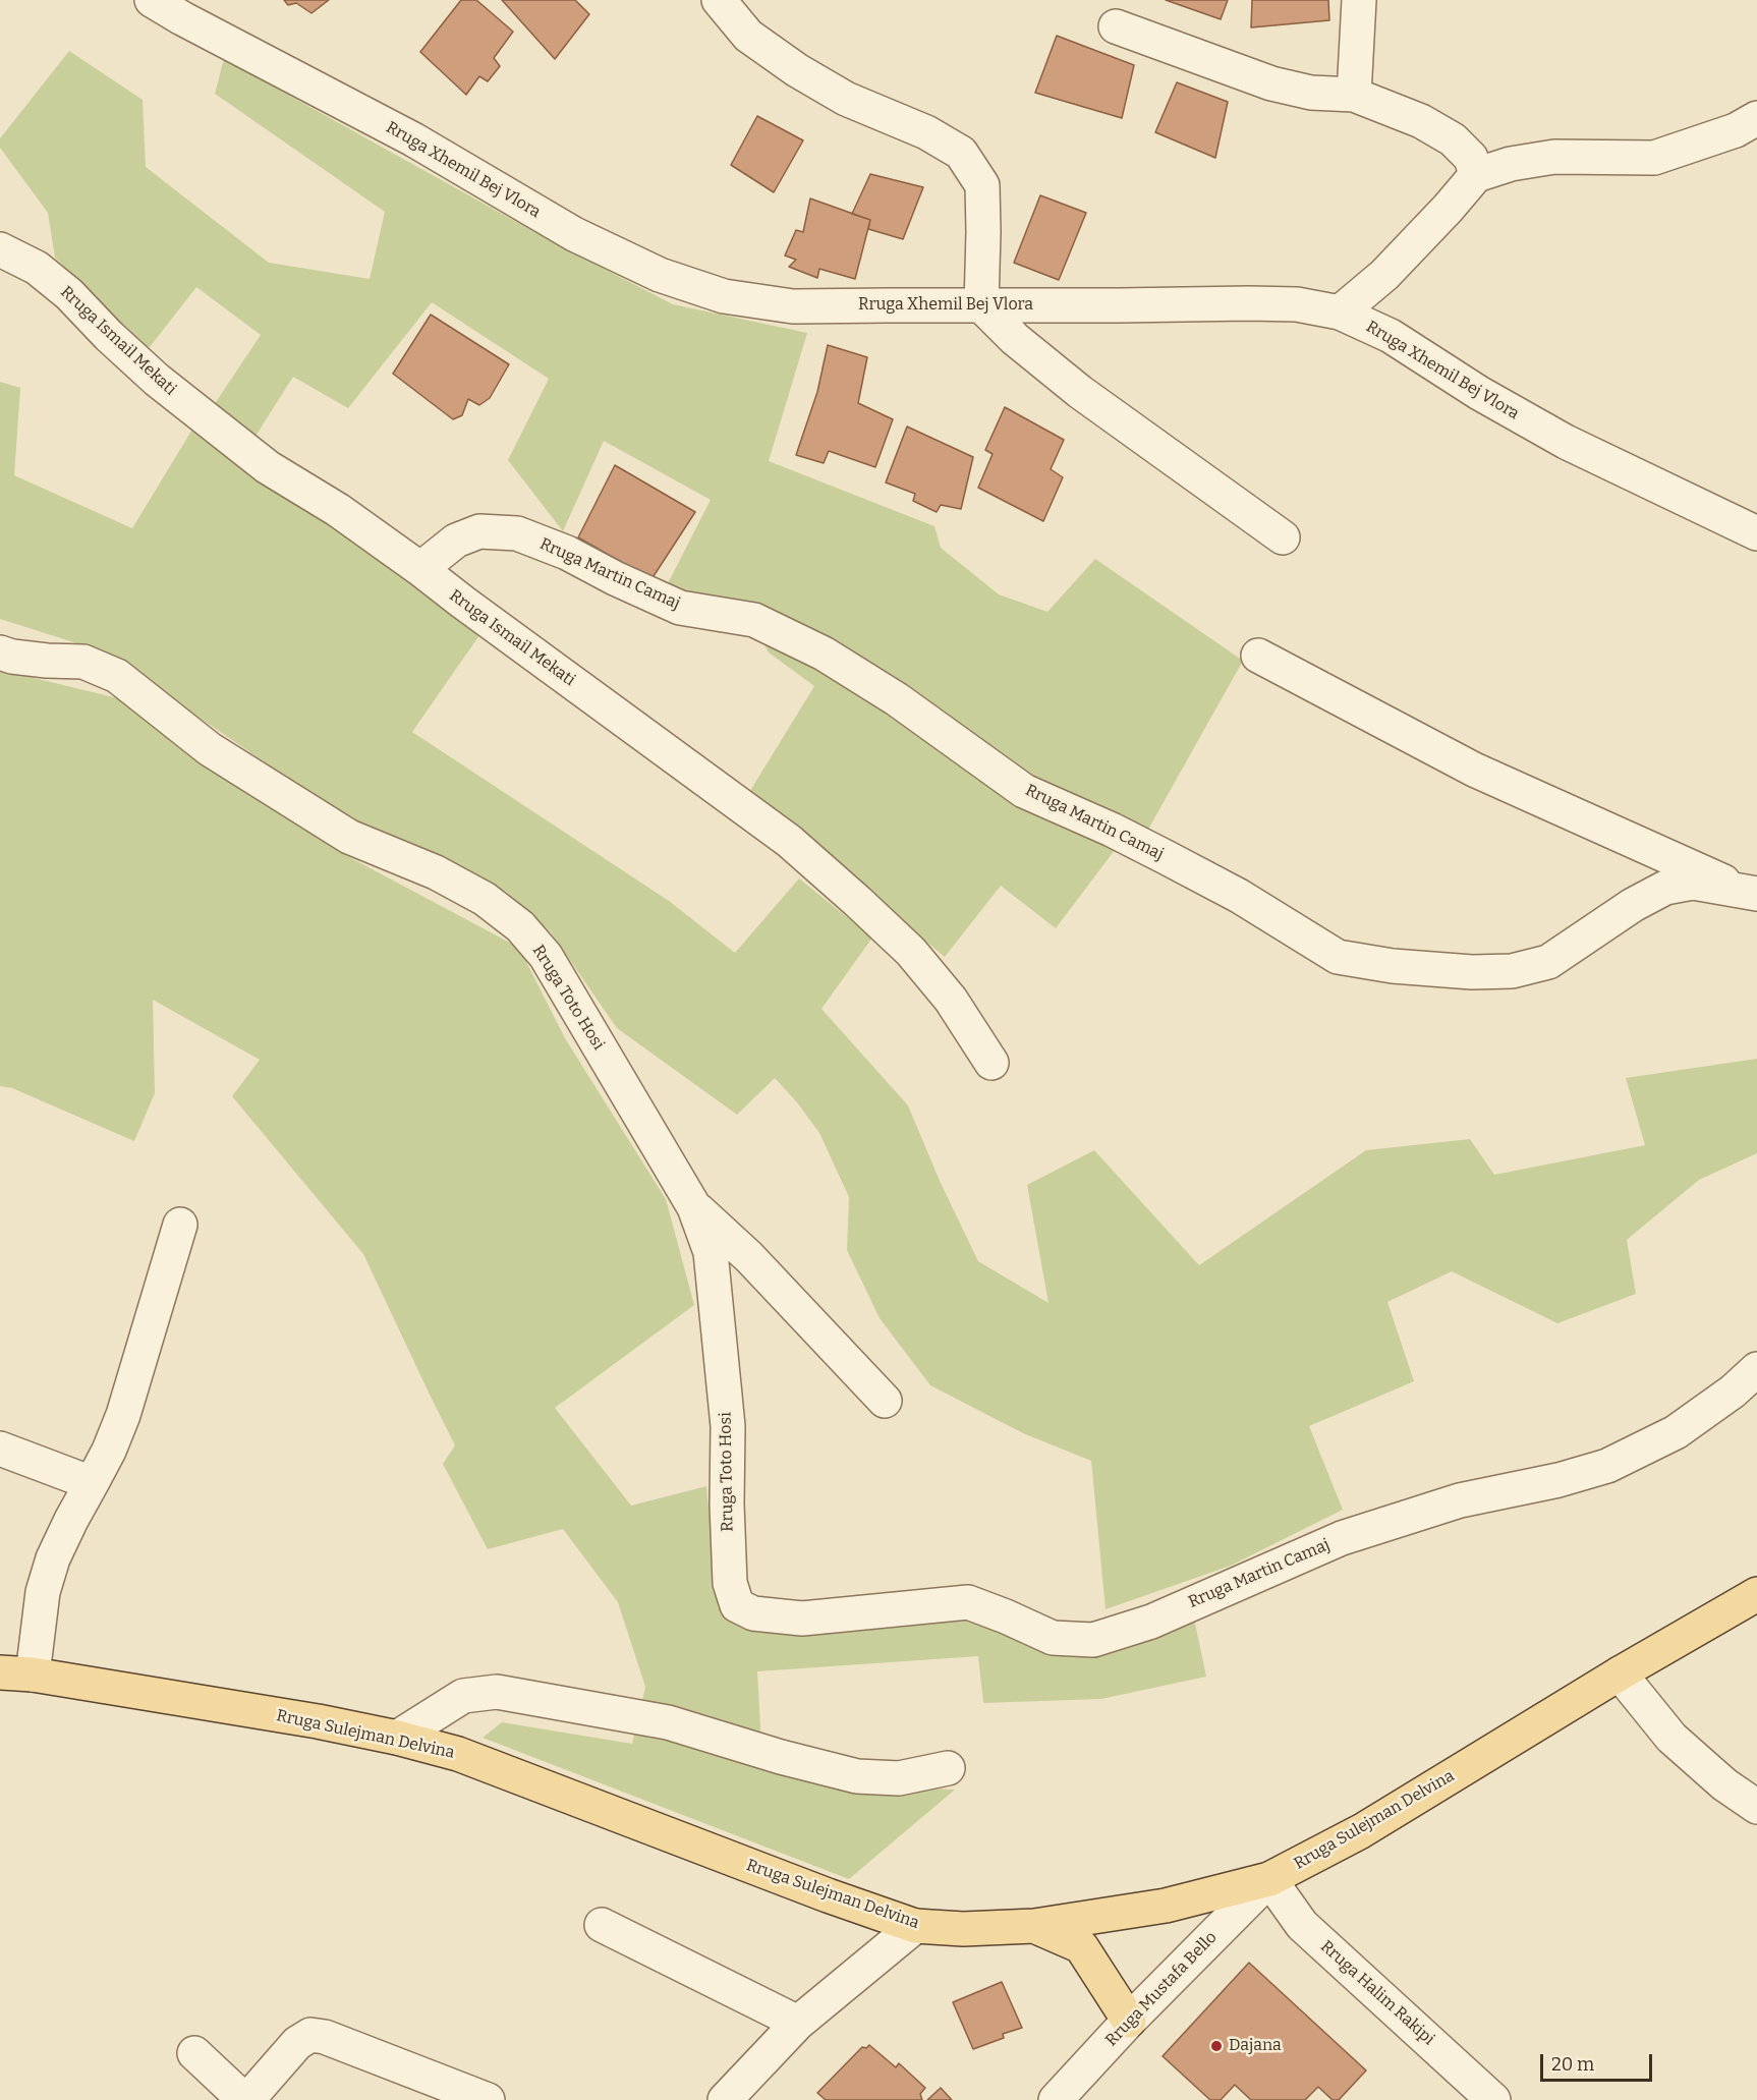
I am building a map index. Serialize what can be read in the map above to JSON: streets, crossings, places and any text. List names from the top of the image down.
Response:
{
  "streets": {
    "main road": ["Rruga Sulejman Delvina"],
    "street": [
      "Rruga Xhemil Bej Vlora",
      "Rruga Ismail Mekati",
      "Rruga Martin Camaj",
      "Rruga Toto Hosi",
      "Rruga Mustafa Bello",
      "Rruga Halim Rakipi"
    ]
  },
  "crossings": [
    ["Rruga Ismail Mekati", "Rruga Martin Camaj"],
    ["Rruga Martin Camaj", "Rruga Toto Hosi"],
    ["Rruga Sulejman Delvina", "Rruga Mustafa Bello"],
    ["Rruga Sulejman Delvina", "Rruga Halim Rakipi"],
    ["Rruga Mustafa Bello", "Rruga Halim Rakipi"]
  ],
  "places": ["Dajana"],
  "scale_bar": "20 m"
}
